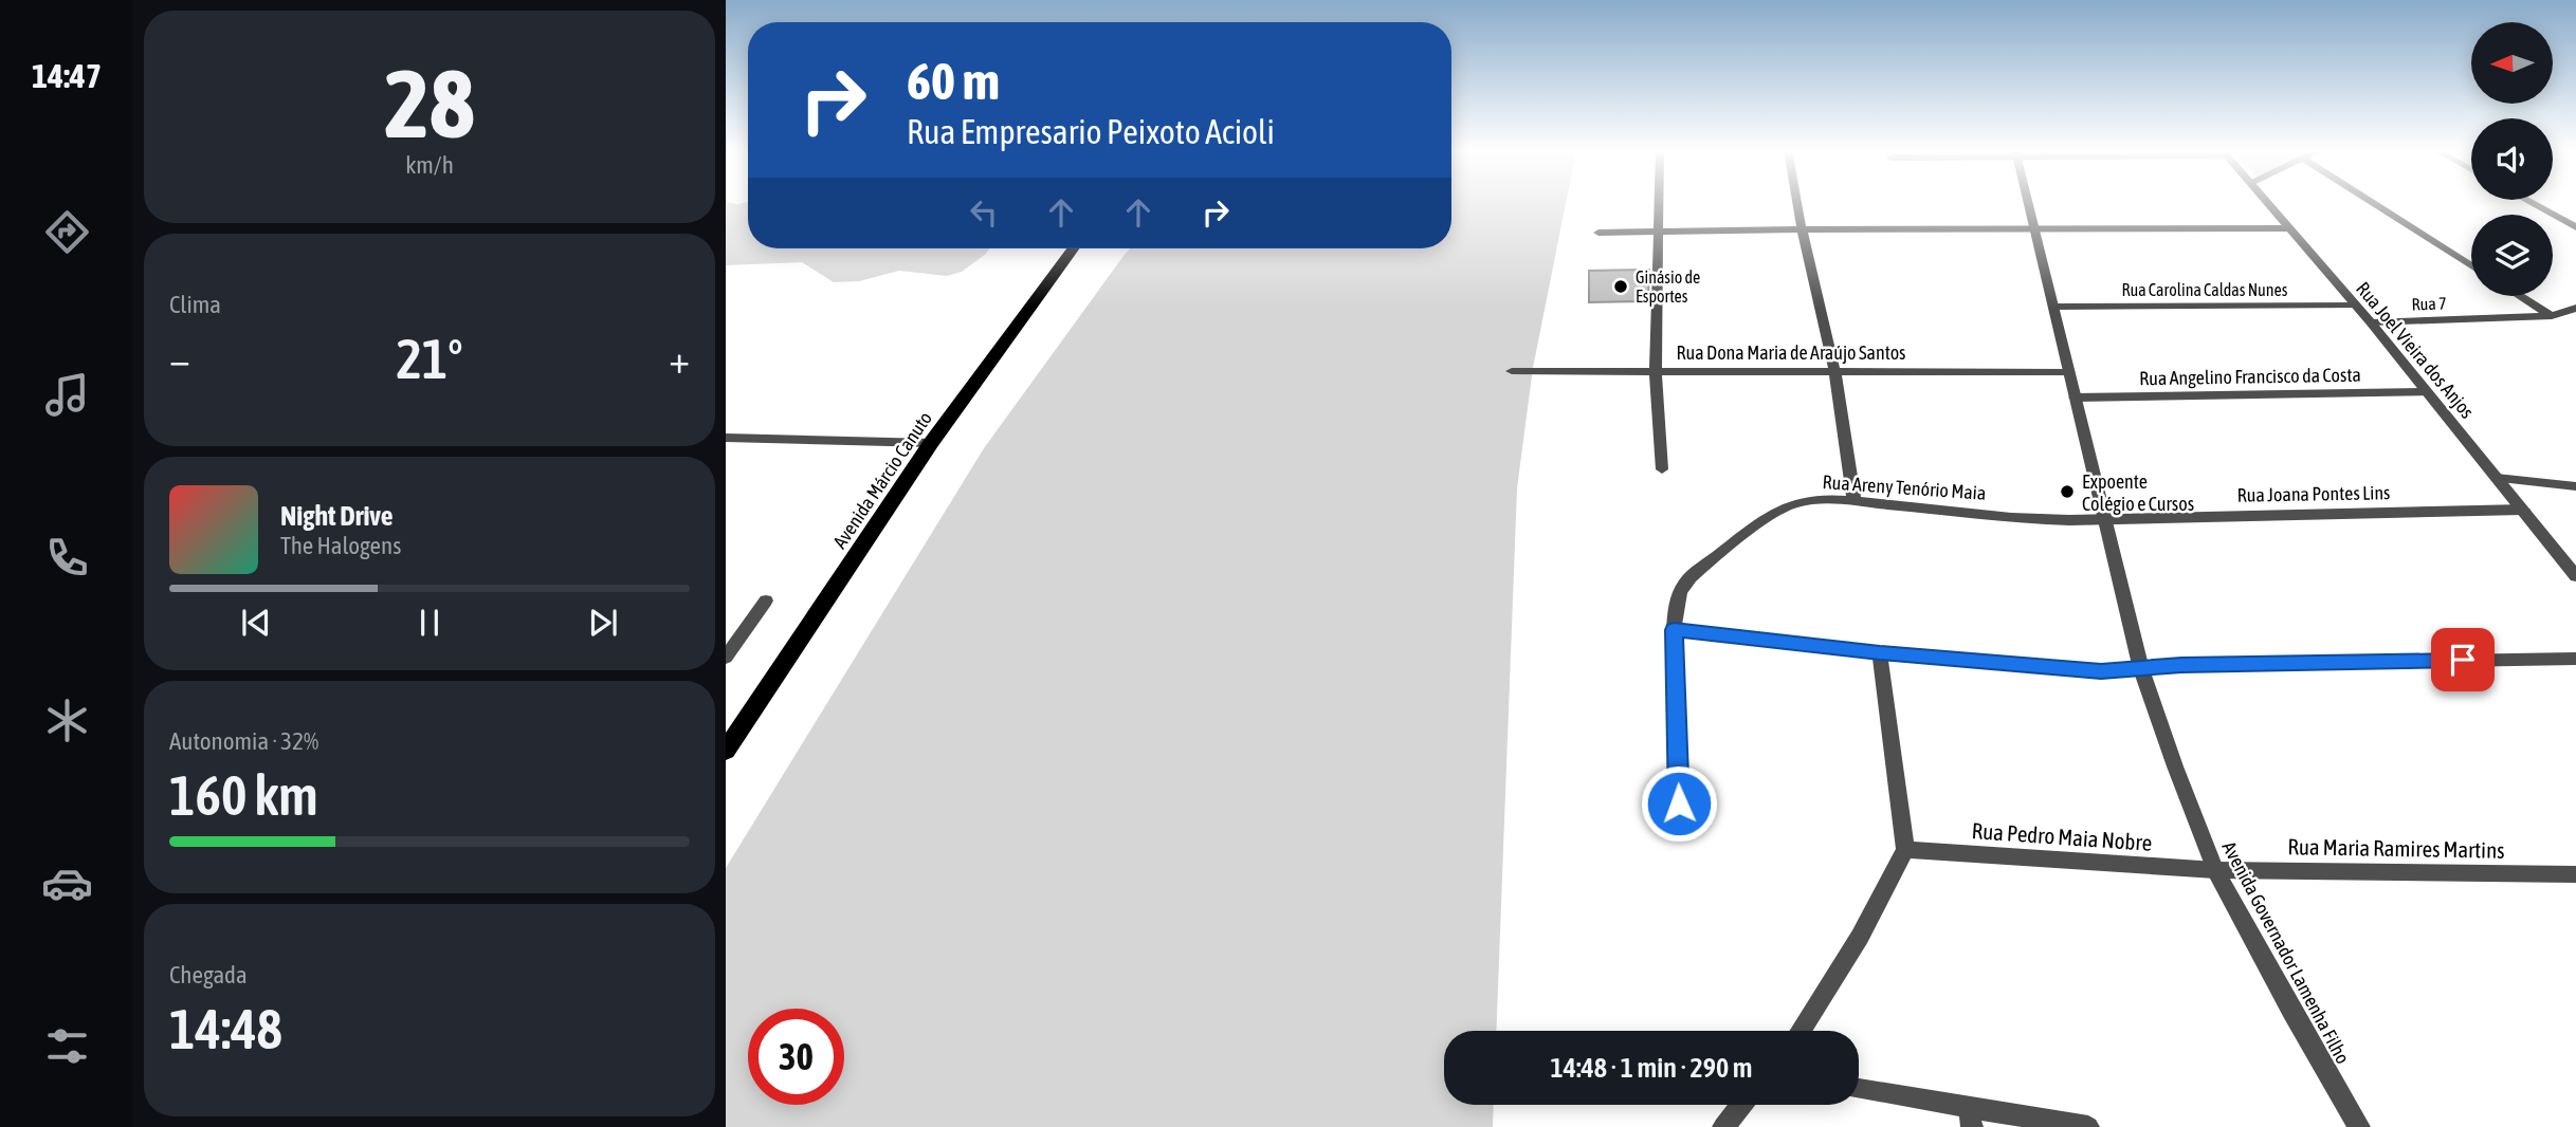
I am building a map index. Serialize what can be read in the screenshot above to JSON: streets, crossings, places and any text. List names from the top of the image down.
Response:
{
  "streets": {
    "main road": ["Avenida Márcio Canuto"],
    "street": [
      "Rua Carolina Caldas Nunes",
      "Rua 7",
      "Rua Joel Vieira dos Anjos",
      "Rua Dona Maria de Araújo Santos",
      "Rua Angelino Francisco da Costa",
      "Rua Areny Tenório Maia",
      "Rua Joana Pontes Lins",
      "Rua Pedro Maia Nobre",
      "Rua Maria Ramires Martins",
      "Avenida Governador Lamenha Filho"
    ]
  },
  "crossings": [
    ["Rua Carolina Caldas Nunes", "Rua Joel Vieira dos Anjos"],
    ["Rua Carolina Caldas Nunes", "Avenida Governador Lamenha Filho"],
    ["Rua 7", "Rua Joel Vieira dos Anjos"],
    ["Rua Joel Vieira dos Anjos", "Rua Angelino Francisco da Costa"],
    ["Rua Joel Vieira dos Anjos", "Rua Joana Pontes Lins"],
    ["Rua Dona Maria de Araújo Santos", "Avenida Governador Lamenha Filho"],
    ["Rua Angelino Francisco da Costa", "Avenida Governador Lamenha Filho"],
    ["Rua Areny Tenório Maia", "Rua Joana Pontes Lins"],
    ["Rua Areny Tenório Maia", "Avenida Governador Lamenha Filho"],
    ["Rua Joana Pontes Lins", "Avenida Governador Lamenha Filho"],
    ["Rua Pedro Maia Nobre", "Rua Maria Ramires Martins"],
    ["Rua Pedro Maia Nobre", "Avenida Governador Lamenha Filho"],
    ["Rua Maria Ramires Martins", "Avenida Governador Lamenha Filho"]
  ],
  "places": ["Ginásio de Esportes", "Expoente Colégio e Cursos"],
  "north": "left",
  "page": {
    "tabs": "14:47",
    "tile": [
      ["28", "km/h"],
      "Clima",
      ["Autonomia · 32%", "160 km"],
      ["Chegada", "14:48"]
    ],
    "turn": ["60 m", "Rua Empresario Peixoto Acioli"],
    "heat": ["−", "21°", "+"],
    "song": ["Night Drive", "The Halogens"],
    "limit": "30",
    "trip": "14:48 · 1 min · 290 m"
  }
}
